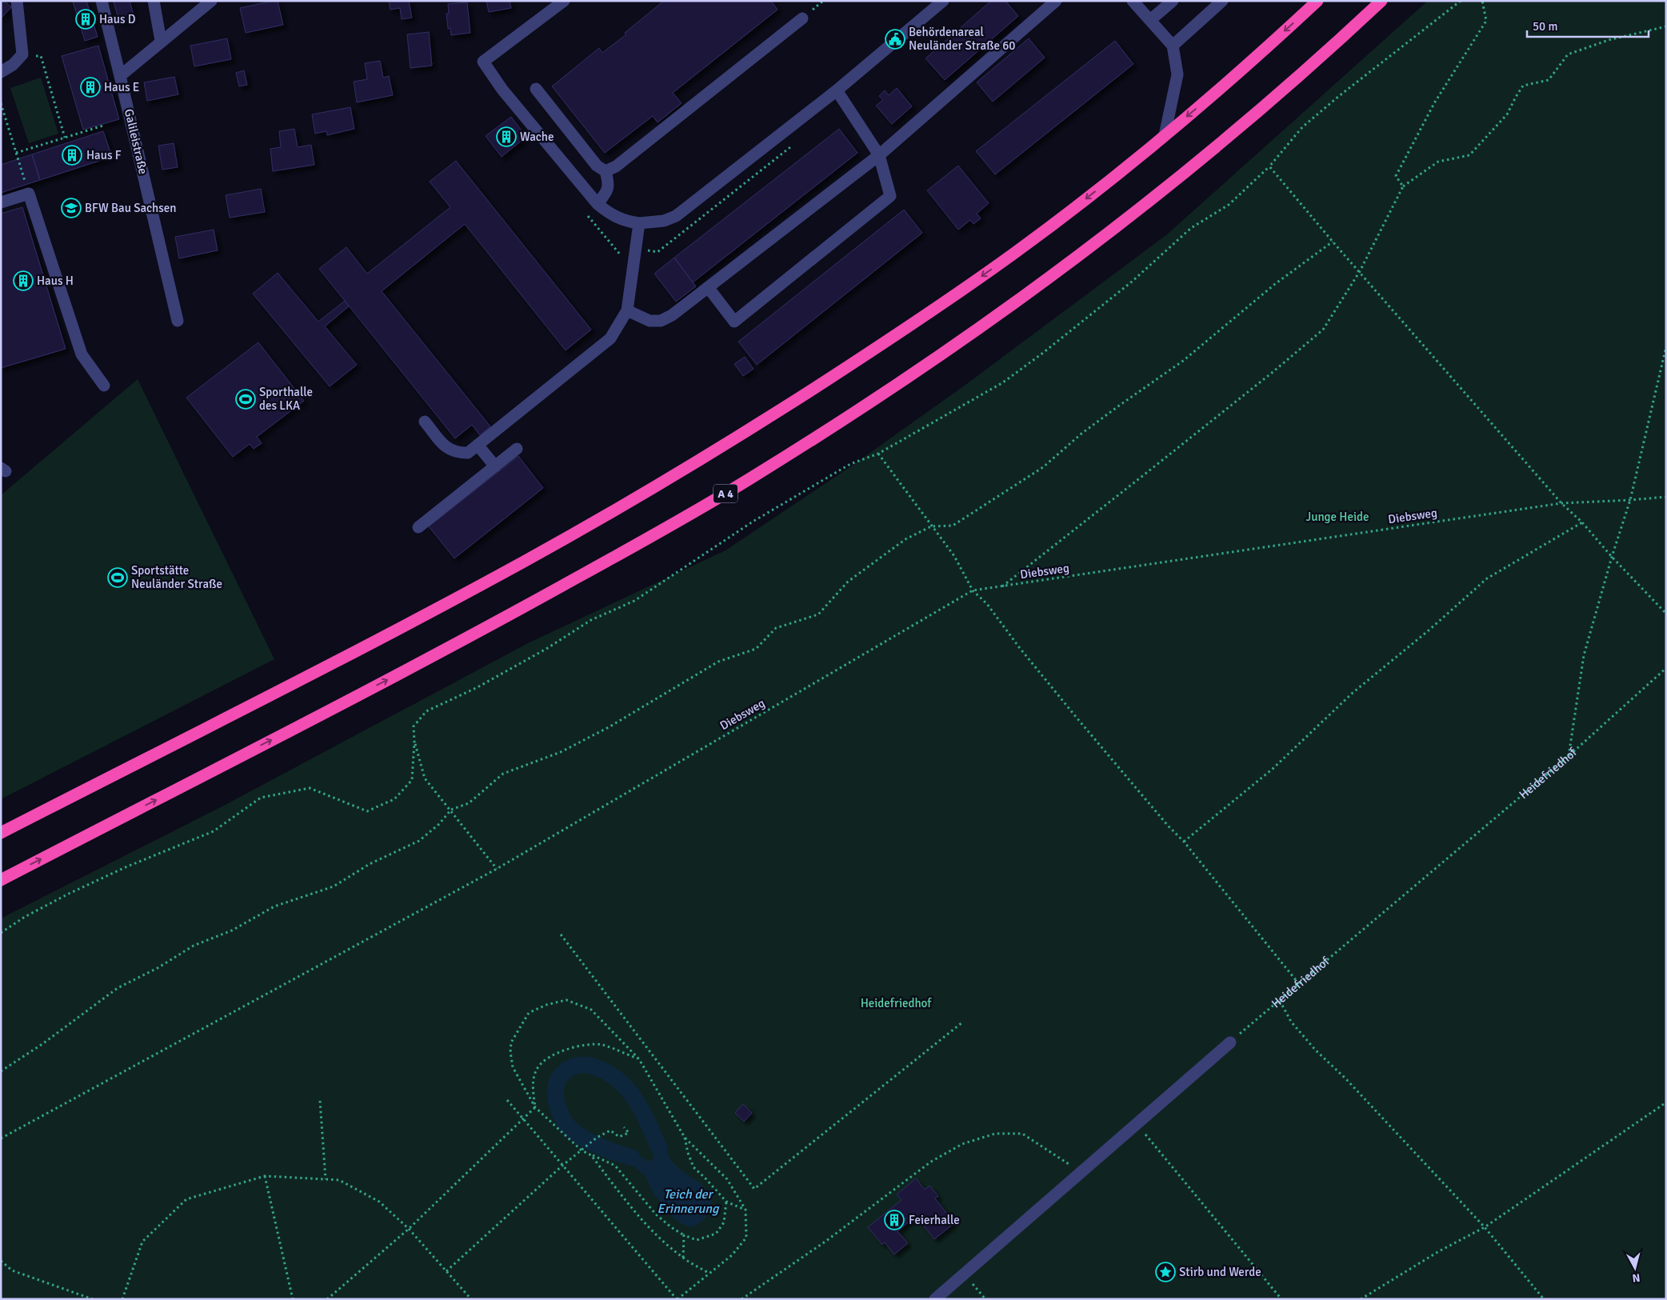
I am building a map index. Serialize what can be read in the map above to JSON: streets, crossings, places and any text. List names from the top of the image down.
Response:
{
  "streets": {
    "highway": ["A 4"],
    "street": ["Galileistraße"],
    "path": ["Diebsweg", "Heidefriedhof"]
  },
  "water": ["Teich der Erinnerung"],
  "parks": ["Junge Heide", "Heidefriedhof"],
  "places": {
    "building": [
      "Haus D",
      "Haus E",
      "Wache",
      "Haus F",
      "Haus H",
      "Feierhalle"
    ],
    "public building": ["Behördenareal Neuländer Straße 60"],
    "school or university": ["BFW Bau Sachsen"],
    "sports": ["Sporthalle des LKA", "Sportstätte Neuländer Straße"],
    "place": ["Stirb und Werde"]
  },
  "scale_bar": "50 m",
  "north": "bottom"
}
